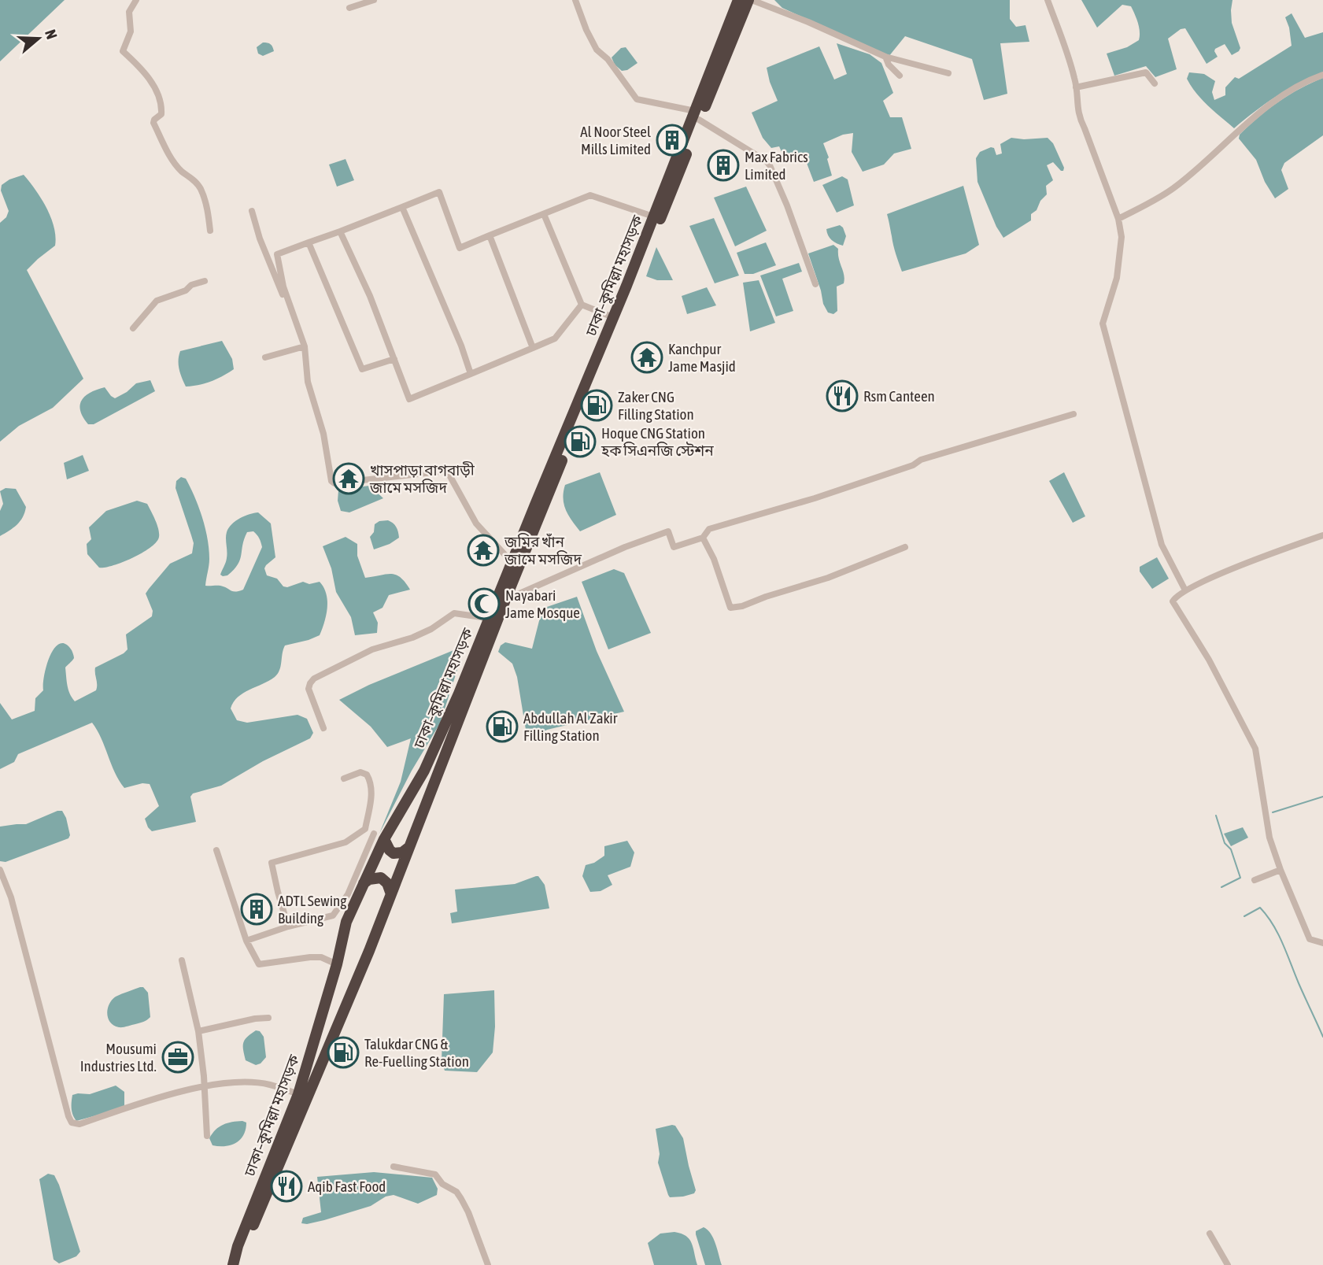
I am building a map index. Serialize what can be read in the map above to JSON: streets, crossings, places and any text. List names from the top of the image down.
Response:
{
  "streets": {
    "highway": ["ঢাকা–কুমিল্লা মহাসড়ক"]
  },
  "places": {
    "building": ["Al Noor Steel Mills Limited", "Max Fabrics Limited", "ADTL Sewing Building"],
    "temple": ["Kanchpur Jame Masjid", "খাসপাড়া বাগবাড়ী জামে মসজিদ", "জমির খাঁন জামে মসজিদ"],
    "restaurant": ["Rsm Canteen", "Aqib Fast Food"],
    "fuel station": [
      "Zaker CNG Filling Station",
      "Hoque CNG Station হক সিএনজি স্টেশন",
      "Abdullah Al Zakir Filling Station",
      "Talukdar CNG & Re-Fuelling Station"
    ],
    "mosque": ["Nayabari Jame Mosque"],
    "office": ["Mousumi Industries Ltd."]
  },
  "north": "right"
}
